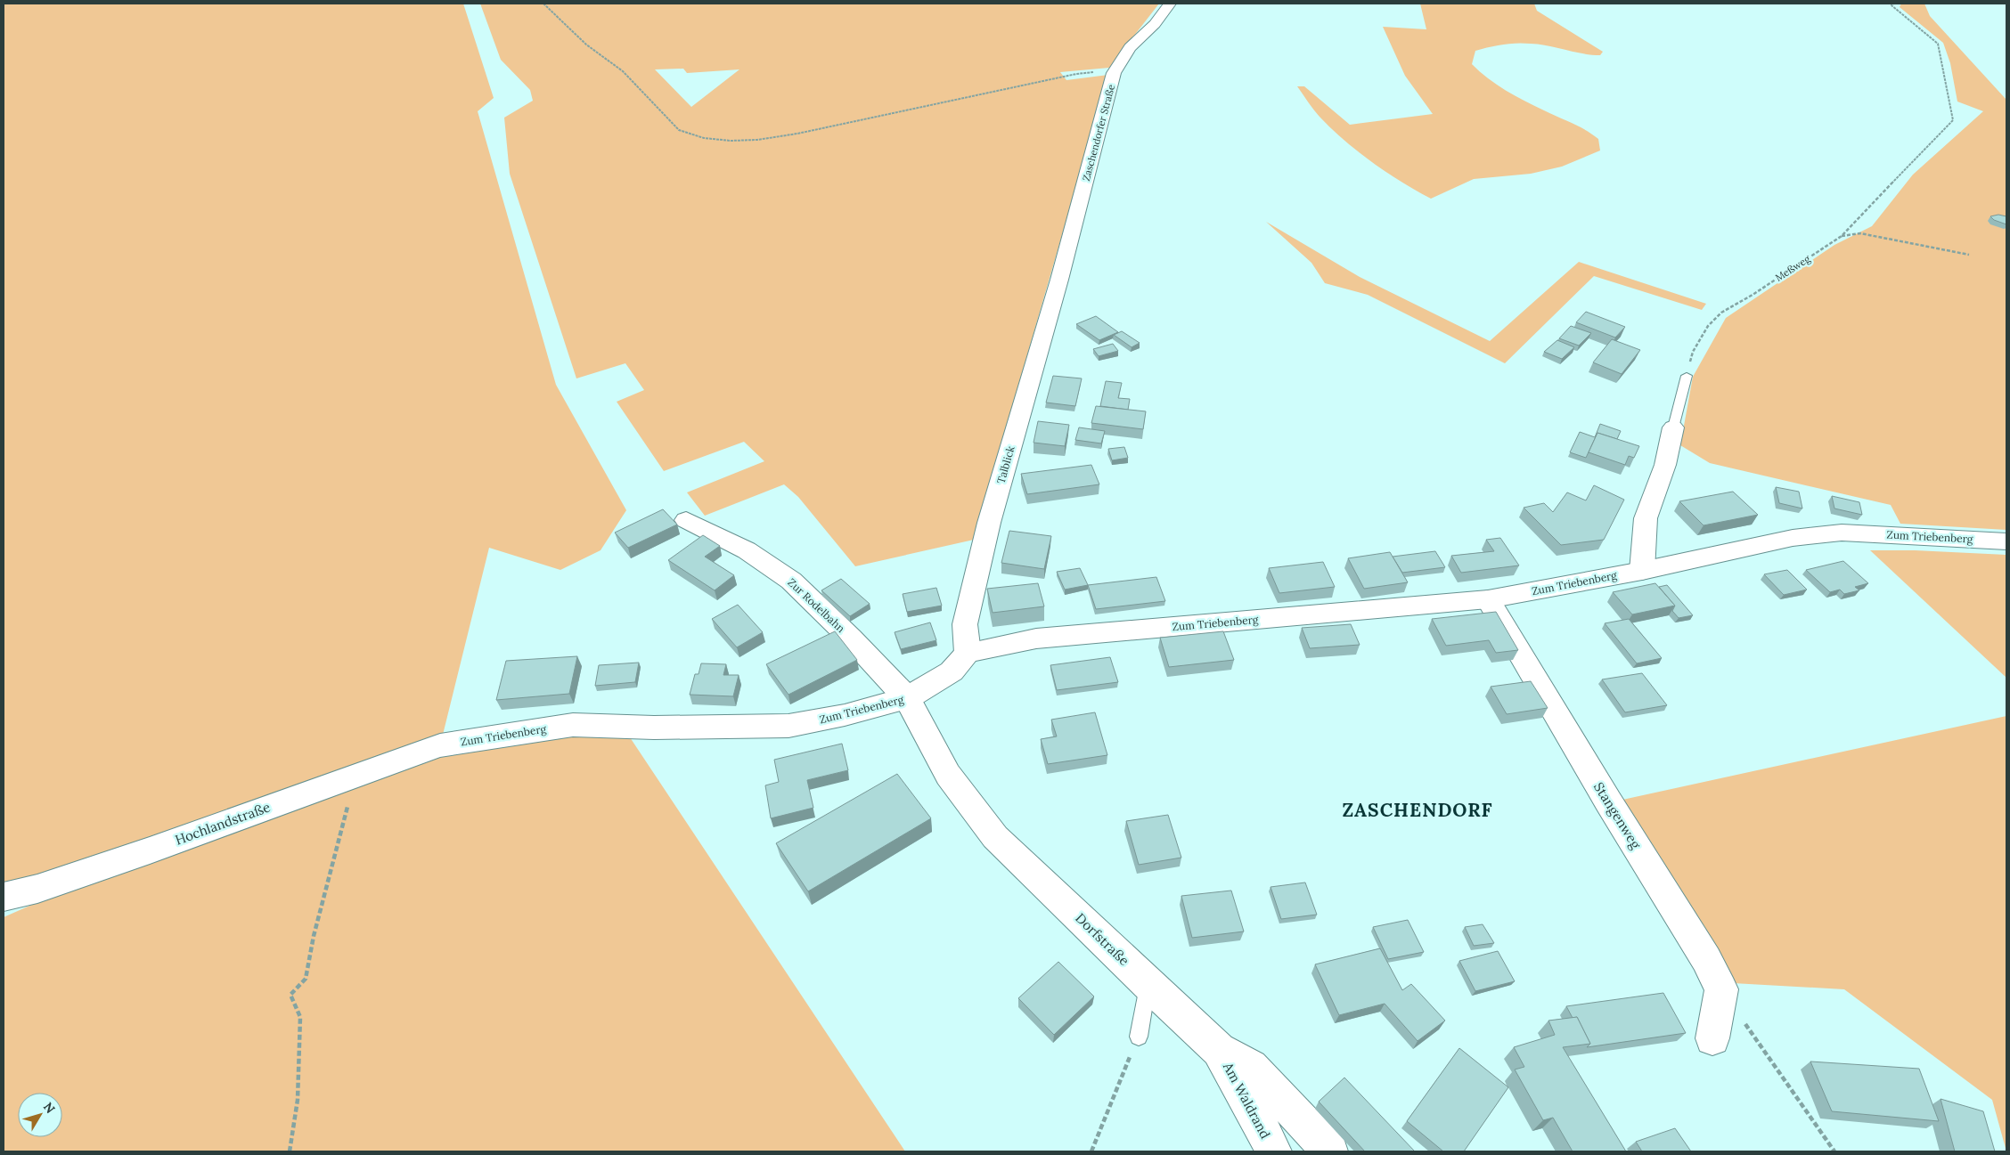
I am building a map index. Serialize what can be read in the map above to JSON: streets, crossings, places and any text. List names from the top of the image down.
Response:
{
  "streets": {
    "street": [
      "Zaschendorfer Straße",
      "Talblick",
      "Zum Triebenberg",
      "Zur Rodelbahn",
      "Stangenweg",
      "Hochlandstraße",
      "Dorfstraße",
      "Am Waldrand"
    ],
    "path": ["Meßweg"]
  },
  "crossings": [
    ["Zaschendorfer Straße", "Talblick"],
    ["Talblick", "Zum Triebenberg"],
    ["Zum Triebenberg", "Zur Rodelbahn"],
    ["Zum Triebenberg", "Stangenweg"],
    ["Zum Triebenberg", "Hochlandstraße"],
    ["Zum Triebenberg", "Dorfstraße"],
    ["Zur Rodelbahn", "Dorfstraße"],
    ["Dorfstraße", "Am Waldrand"]
  ],
  "districts": ["ZASCHENDORF"],
  "north": "top right"
}
